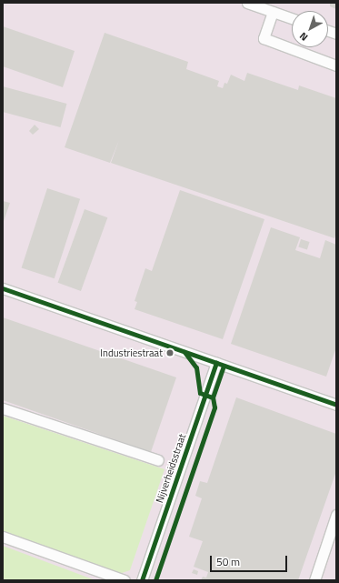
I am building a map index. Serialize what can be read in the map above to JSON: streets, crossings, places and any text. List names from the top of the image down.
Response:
{
  "streets": {
    "street": ["Nijverheidsstraat"]
  },
  "places": ["Industriestraat"],
  "scale_bar": "50 m",
  "north": "bottom left"
}
